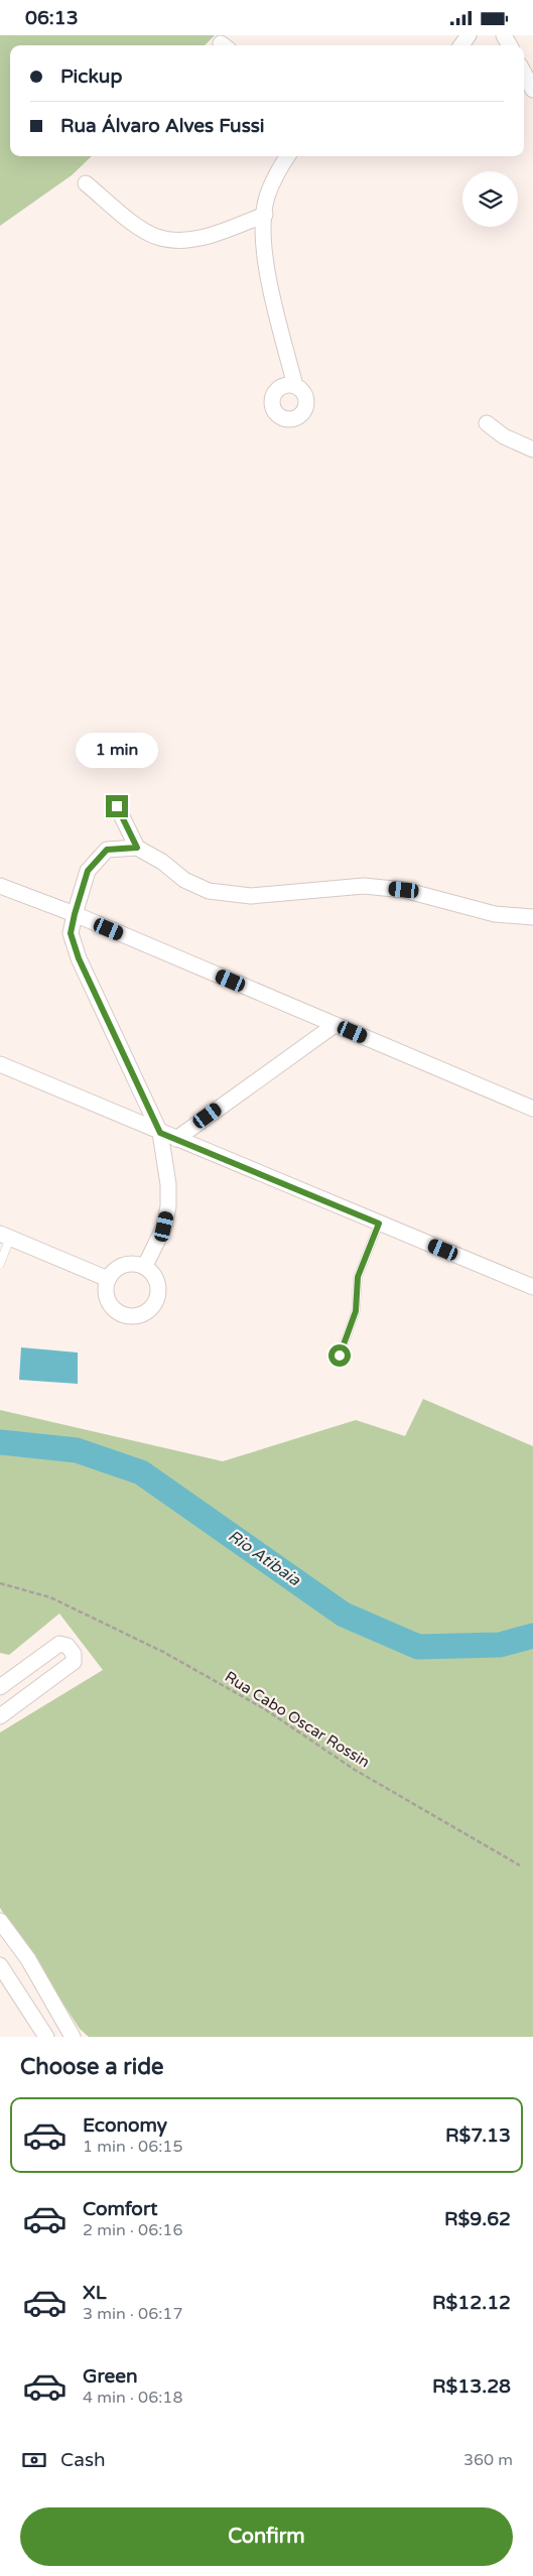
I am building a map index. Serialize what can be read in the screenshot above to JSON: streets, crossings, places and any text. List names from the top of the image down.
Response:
{
  "streets": {
    "path": ["Rua Cabo Oscar Rossin"]
  },
  "water": ["Rio Atibaia"],
  "page": {
    "status": "06:13",
    "banner": ["Pickup", "Rua Álvaro Alves Fussi"],
    "bubble": "1 min",
    "heading": "Choose a ride",
    "list": [
      {
        "name": "Economy",
        "note": "1 min · 06:15",
        "value": "R$7.13"
      },
      {
        "name": "Comfort",
        "note": "2 min · 06:16",
        "value": "R$9.62"
      },
      {
        "name": "XL",
        "note": "3 min · 06:17",
        "value": "R$12.12"
      },
      {
        "name": "Green",
        "note": "4 min · 06:18",
        "value": "R$13.28"
      }
    ],
    "pay": ["Cash", "360 m"],
    "buttons": "Confirm"
  }
}
